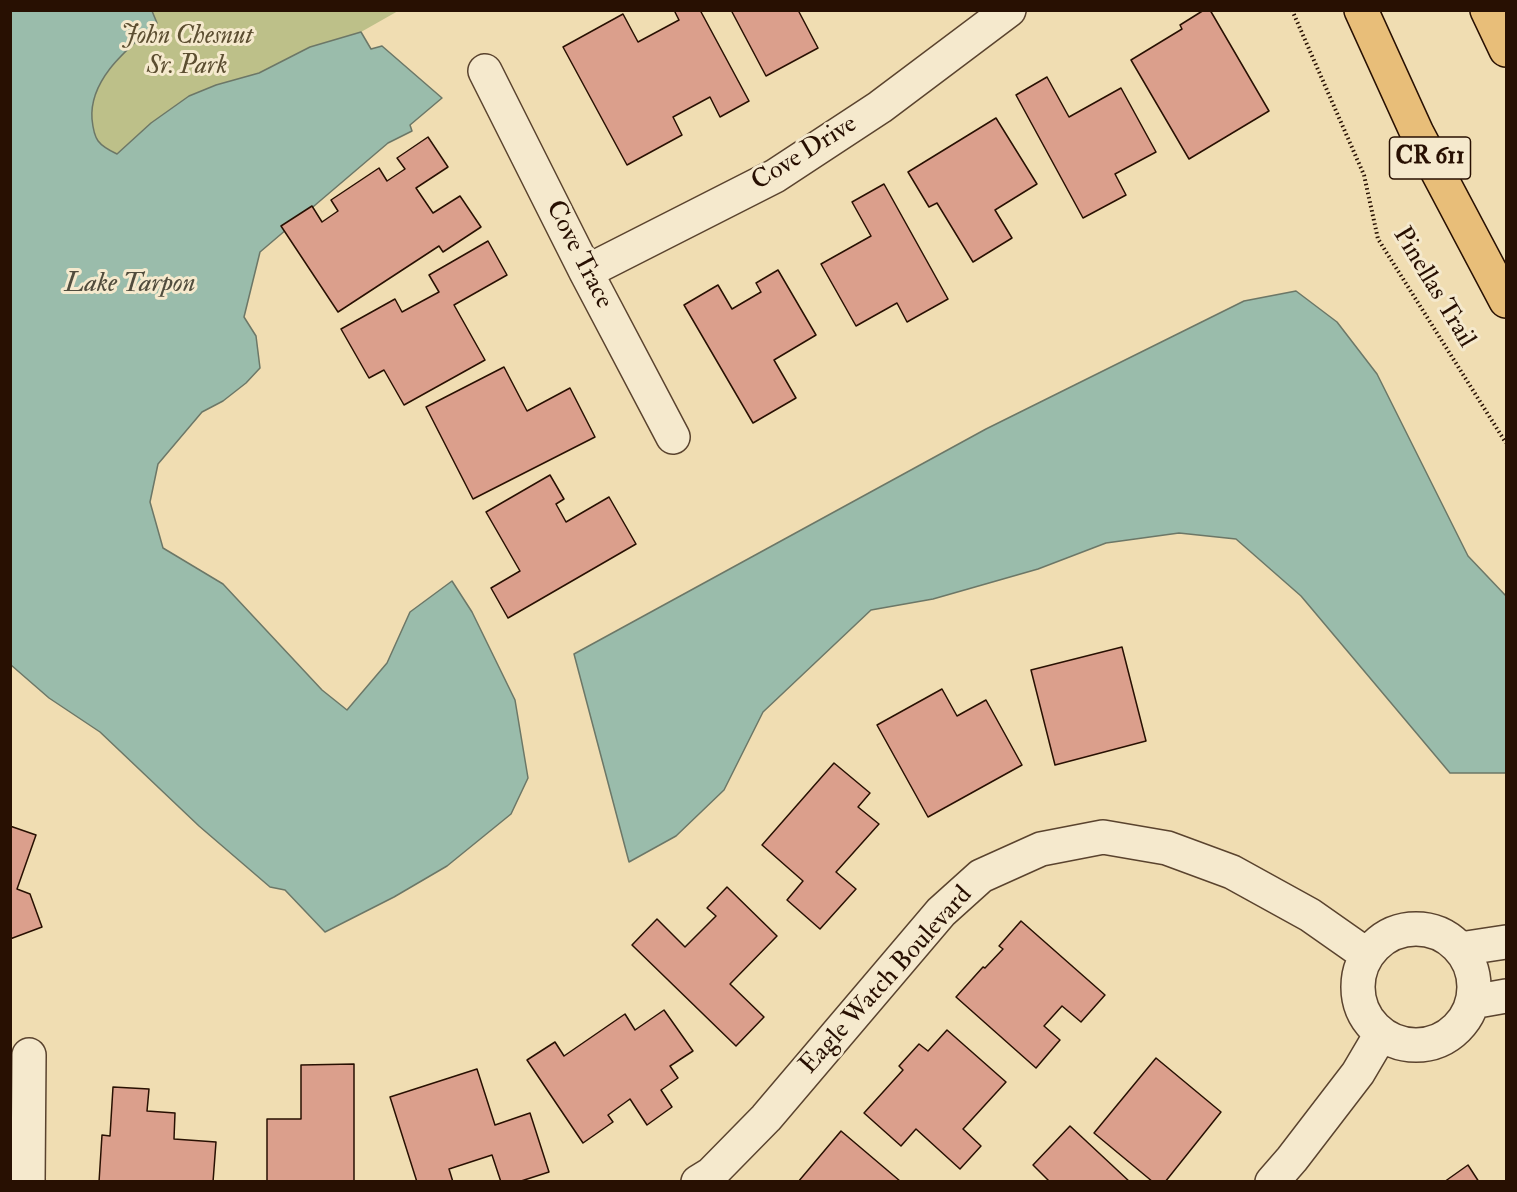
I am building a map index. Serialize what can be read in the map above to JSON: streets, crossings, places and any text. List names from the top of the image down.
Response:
{
  "streets": {
    "main road": ["CR 611"],
    "street": ["Cove Drive", "Cove Trace", "Eagle Watch Boulevard"],
    "path": ["Pinellas Trail"]
  },
  "crossings": [
    ["Cove Drive", "Cove Trace"]
  ],
  "water": ["Lake Tarpon"],
  "parks": ["John Chesnut Sr. Park"]
}
